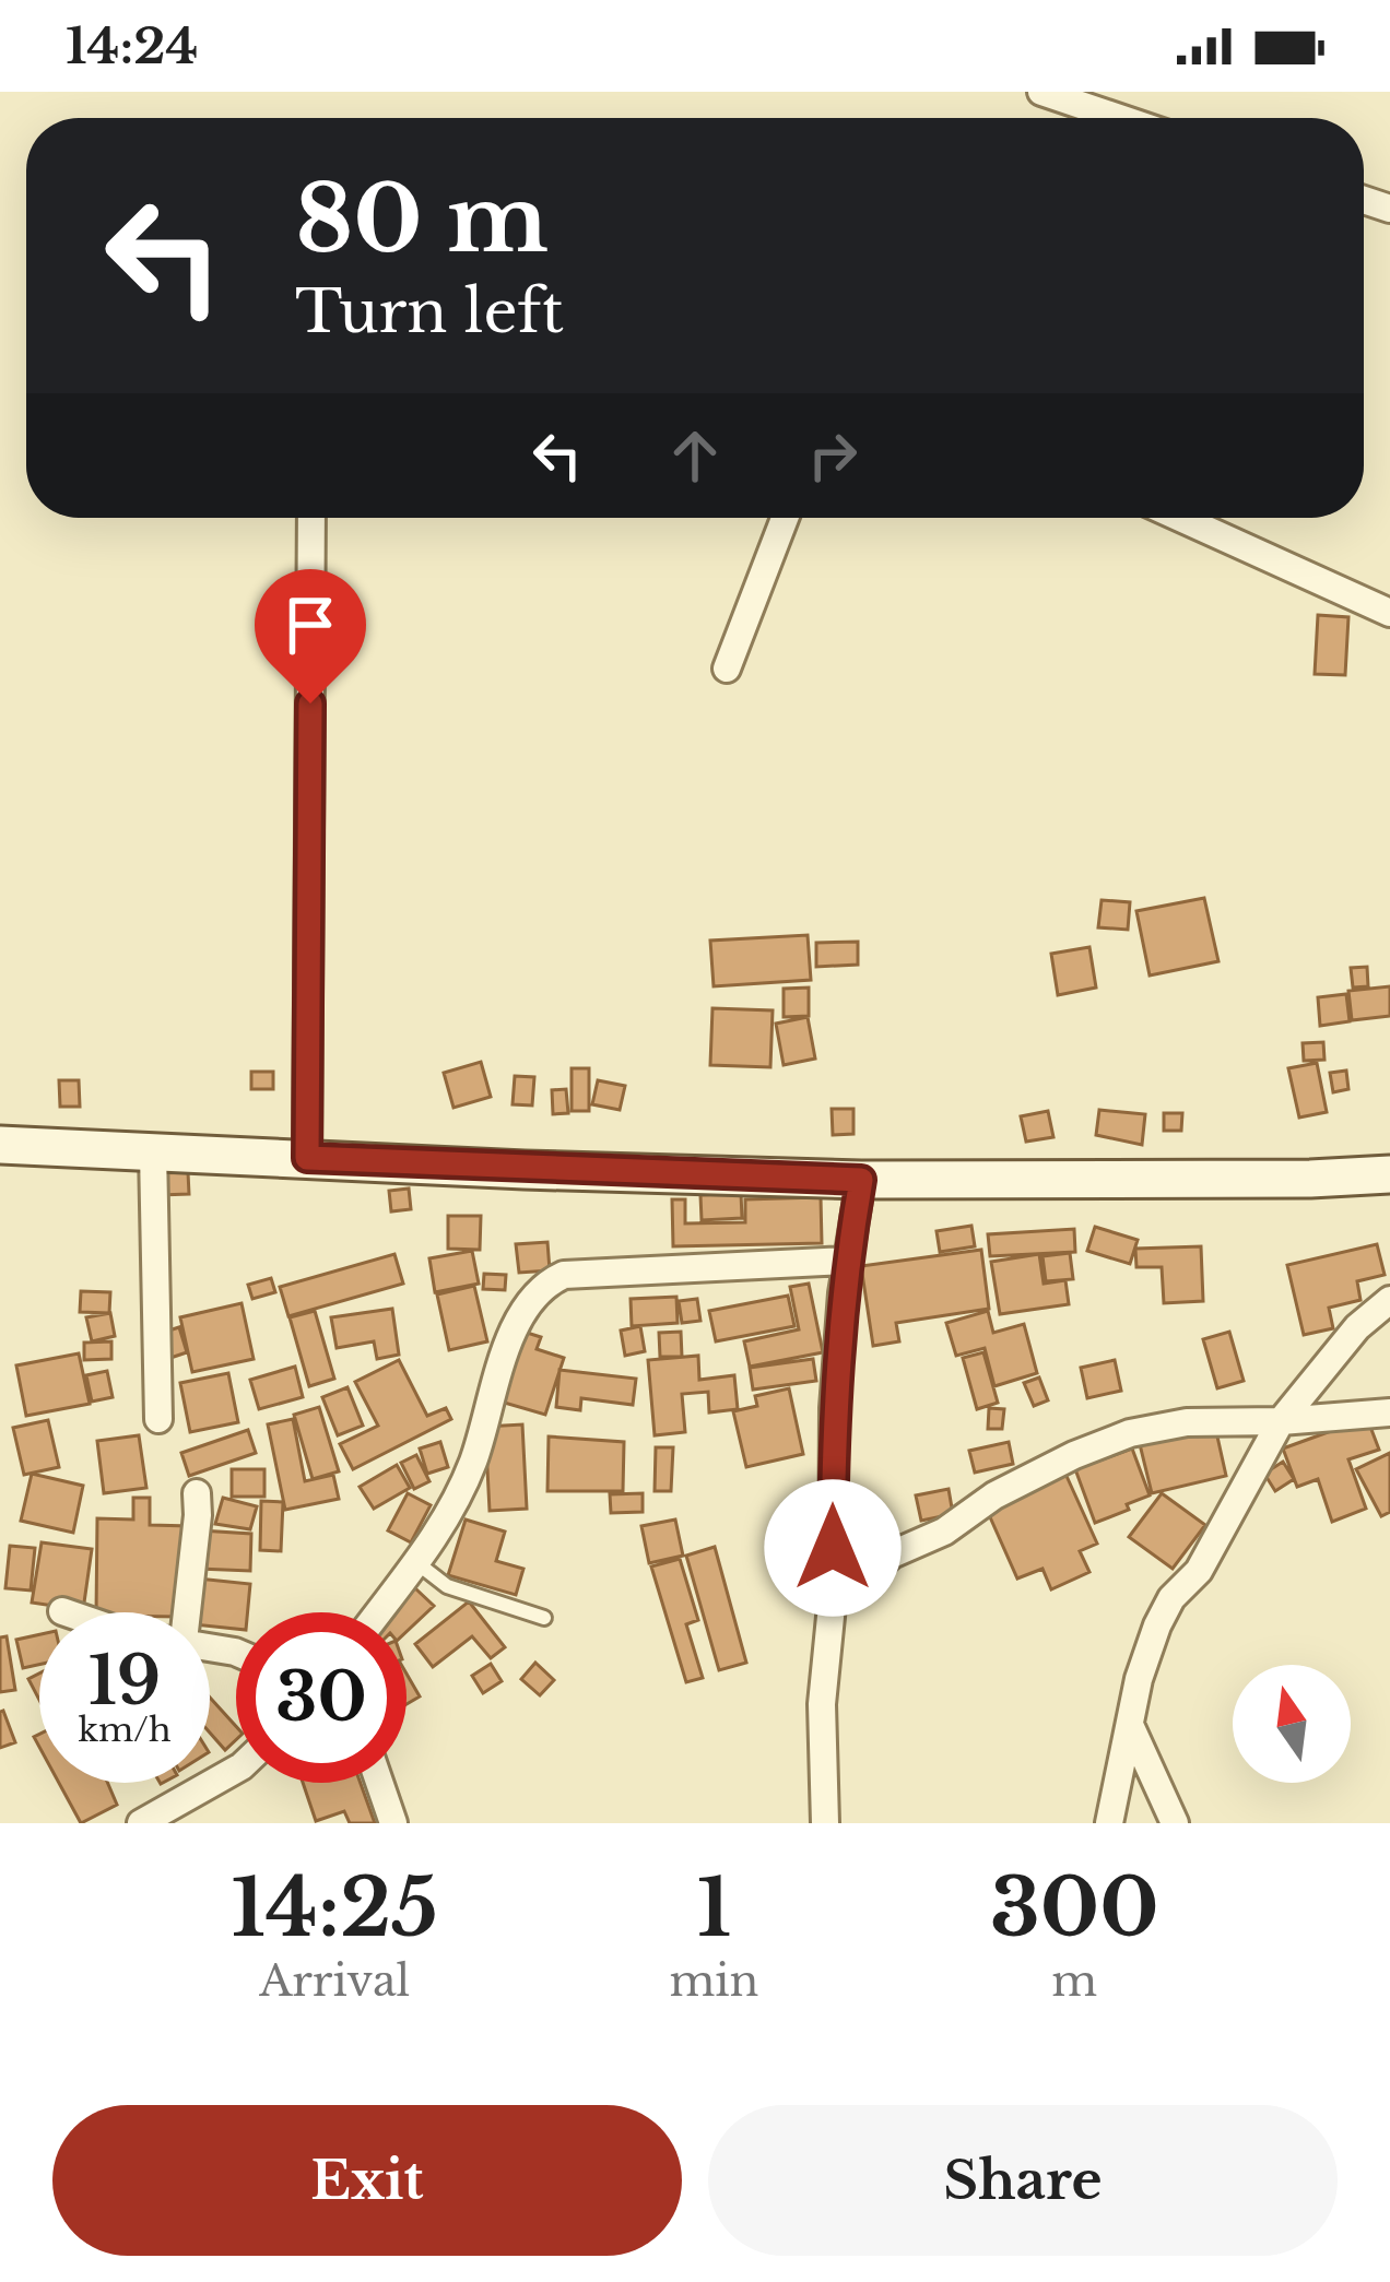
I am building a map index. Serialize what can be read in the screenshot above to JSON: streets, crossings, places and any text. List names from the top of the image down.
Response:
{
  "north": "top",
  "page": {
    "status": "14:24",
    "turn": ["80 m", "Turn left"],
    "speed": "19 km/h",
    "limit": "30",
    "eta": [
      "14:25",
      "Arrival",
      "1",
      "min",
      "300",
      "m"
    ],
    "buttons": ["Exit", "Share"]
  }
}
